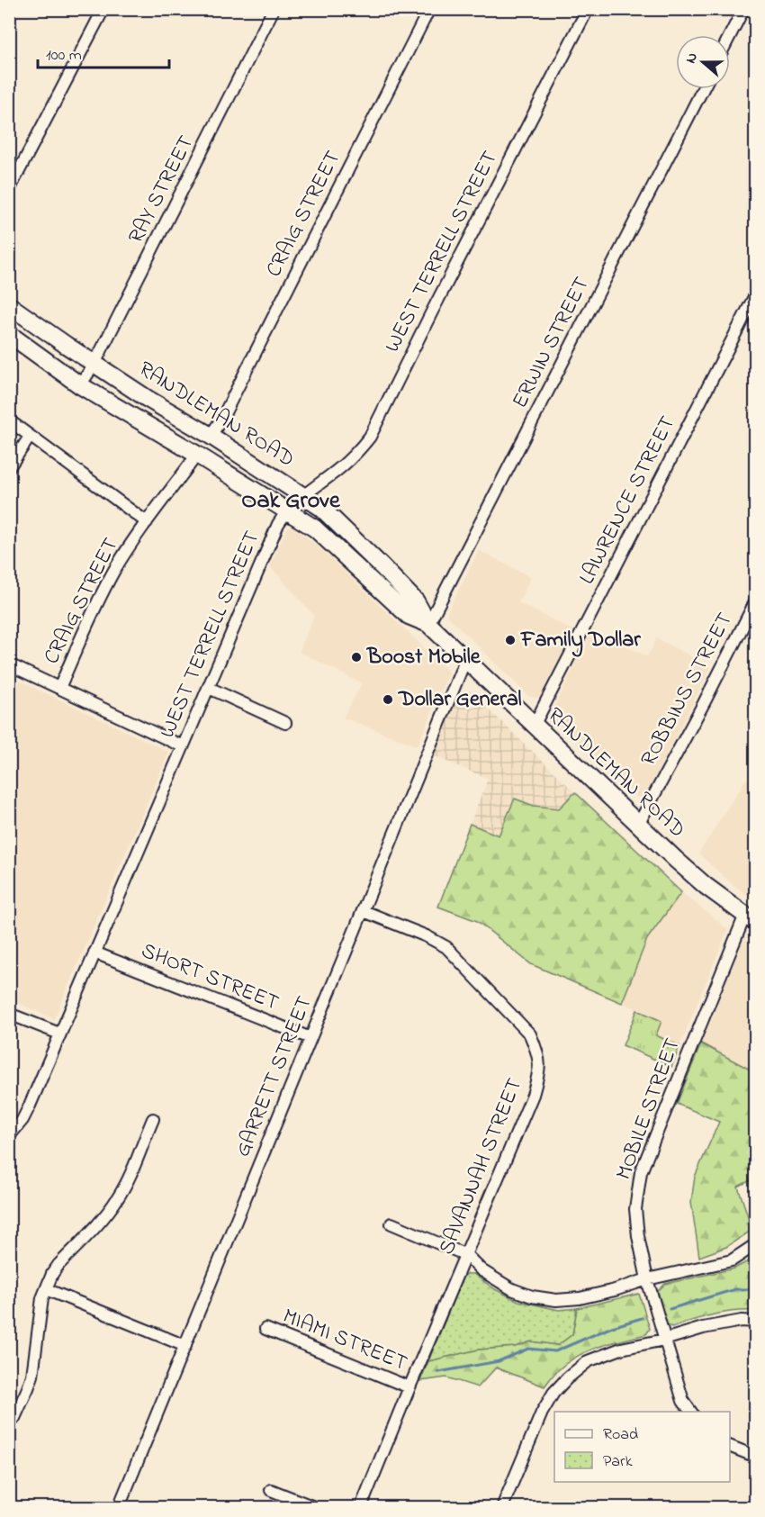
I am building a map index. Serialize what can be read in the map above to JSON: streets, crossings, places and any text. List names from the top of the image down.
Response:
{
  "streets": {
    "main road": ["RANDLEMAN ROAD"],
    "street": [
      "RAY STREET",
      "CRAIG STREET",
      "WEST TERRELL STREET",
      "ERWIN STREET",
      "LAWRENCE STREET",
      "ROBBINS STREET",
      "SHORT STREET",
      "GARRETT STREET",
      "MOBILE STREET",
      "SAVANNAH STREET",
      "MIAMI STREET"
    ]
  },
  "crossings": [
    ["RAY STREET", "RANDLEMAN ROAD"],
    ["CRAIG STREET", "RANDLEMAN ROAD"],
    ["WEST TERRELL STREET", "RANDLEMAN ROAD"],
    ["WEST TERRELL STREET", "SHORT STREET"],
    ["ERWIN STREET", "RANDLEMAN ROAD"],
    ["RANDLEMAN ROAD", "LAWRENCE STREET"],
    ["RANDLEMAN ROAD", "ROBBINS STREET"],
    ["RANDLEMAN ROAD", "GARRETT STREET"],
    ["RANDLEMAN ROAD", "MOBILE STREET"],
    ["SHORT STREET", "GARRETT STREET"],
    ["GARRETT STREET", "SAVANNAH STREET"],
    ["SAVANNAH STREET", "MIAMI STREET"]
  ],
  "districts": ["Oak Grove"],
  "places": ["Family Dollar", "Boost Mobile", "Dollar General"],
  "legend": ["Road", "Park"],
  "scale_bar": "100 m",
  "north": "left"
}
